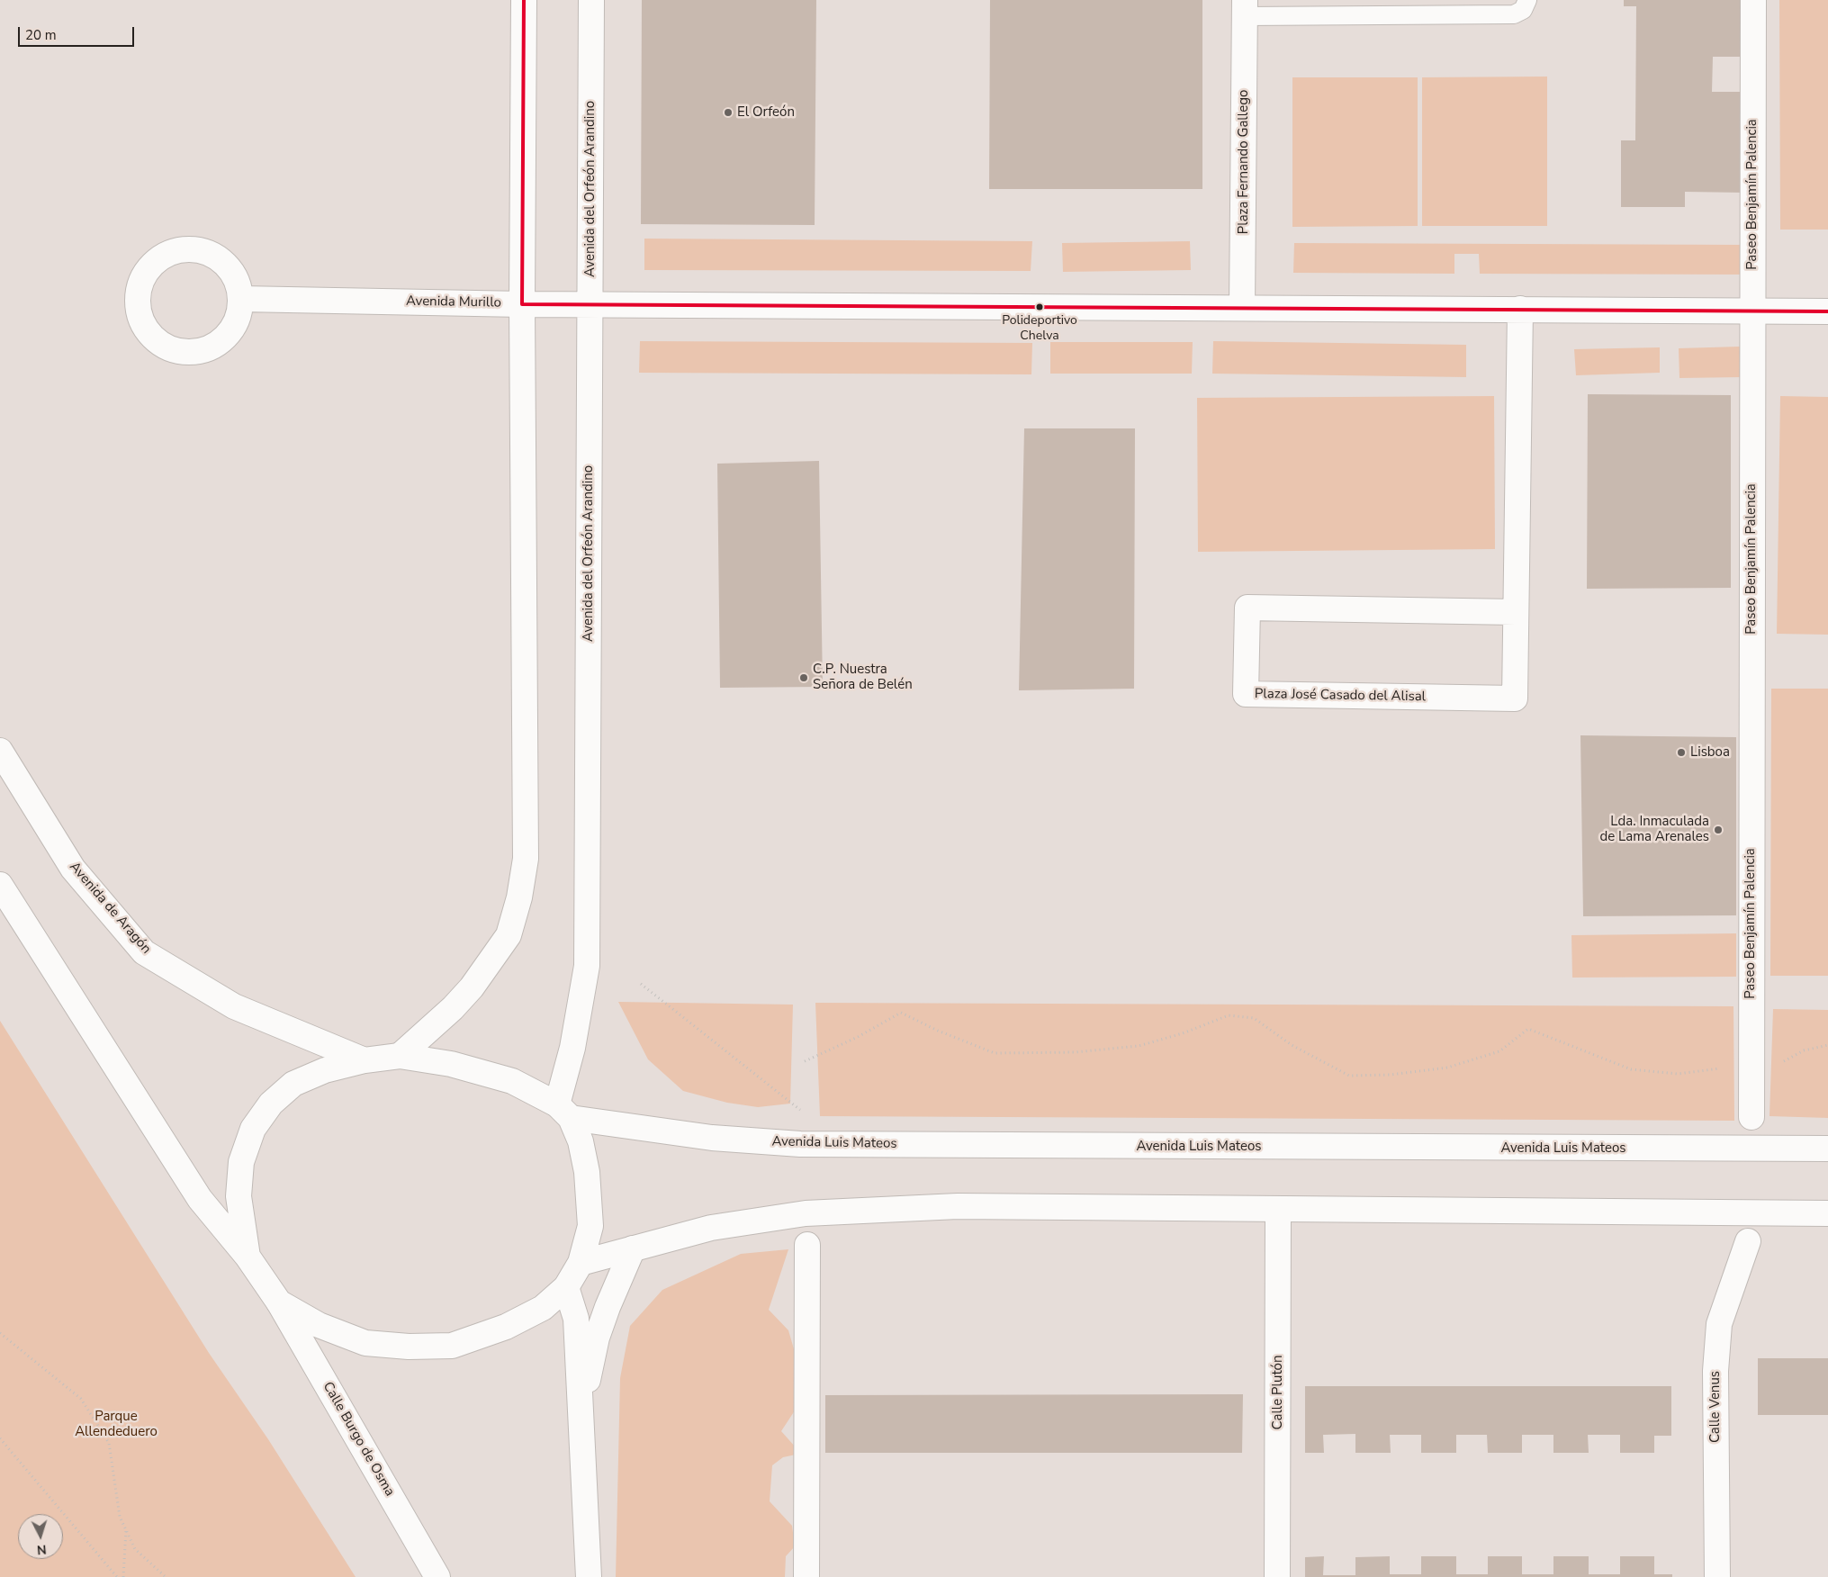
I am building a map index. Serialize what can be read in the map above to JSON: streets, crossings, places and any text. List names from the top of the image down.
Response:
{
  "streets": {
    "main road": [
      "Plaza Fernando Gallego",
      "Avenida del Orfeón Arandino",
      "Paseo Benjamín Palencia",
      "Avenida Murillo",
      "Plaza José Casado del Alisal",
      "Avenida de Aragón",
      "Avenida Luis Mateos",
      "Calle Plutón",
      "Calle Venus",
      "Calle Burgo de Osma"
    ]
  },
  "crossings": [
    ["Plaza Fernando Gallego", "Avenida Murillo"],
    ["Avenida del Orfeón Arandino", "Avenida Murillo"],
    ["Avenida del Orfeón Arandino", "Avenida Luis Mateos"],
    ["Paseo Benjamín Palencia", "Avenida Murillo"],
    ["Avenida Murillo", "Plaza José Casado del Alisal"]
  ],
  "parks": ["Parque Allendeduero"],
  "places": [
    "El Orfeón",
    "Polideportivo Chelva",
    "C.P. Nuestra Señora de Belén",
    "Lisboa",
    "Lda. Inmaculada de Lama Arenales"
  ],
  "scale_bar": "20 m",
  "north": "bottom"
}
